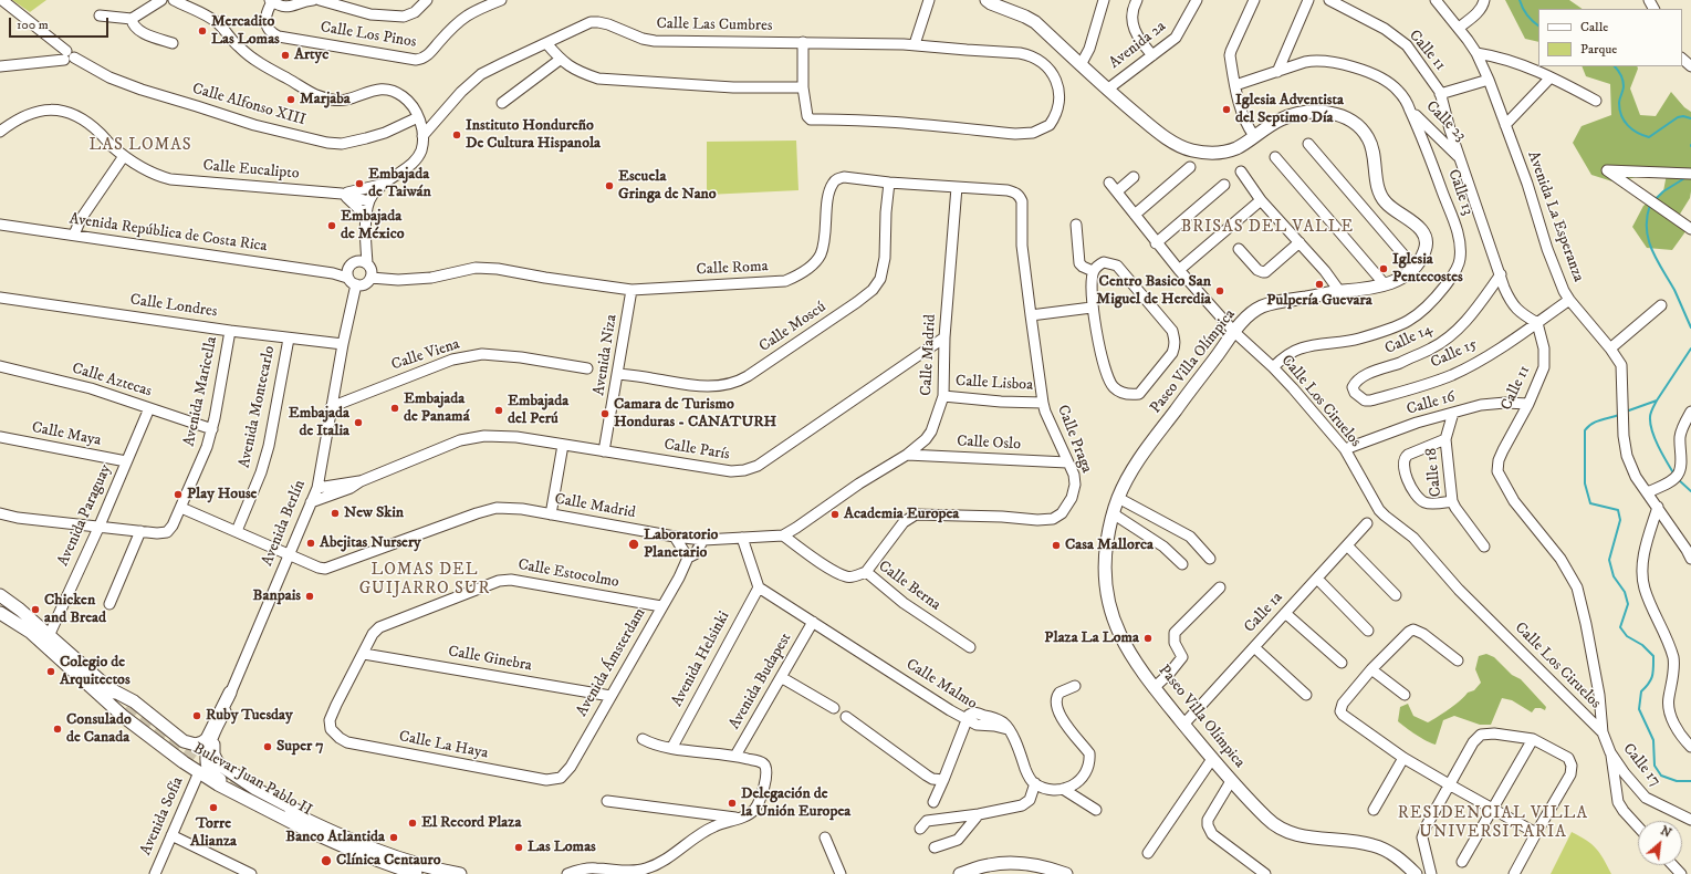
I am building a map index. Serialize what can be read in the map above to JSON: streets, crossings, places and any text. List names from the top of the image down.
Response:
{
  "streets": {
    "main road": ["Paseo Villa Olímpica", "Bulevar Juan Pablo II"],
    "street": [
      "Calle Las Cumbres",
      "Calle Los Pinos",
      "Avenida 2a",
      "Calle 11",
      "Calle Alfonso XIII",
      "Calle 23",
      "Calle Eucalipto",
      "Calle 13",
      "Avenida La Esperanza",
      "Avenida República de Costa Rica",
      "Calle Roma",
      "Calle Londres",
      "Calle Moscú",
      "Calle 14",
      "Calle 15",
      "Calle Viena",
      "Avenida Niza",
      "Calle Madrid",
      "Calle Aztecas",
      "Calle Lisboa",
      "Avenida Maricella",
      "Calle Los Ciruelos",
      "Calle 16",
      "Avenida Montecarlo",
      "Calle Maya",
      "Calle Praga",
      "Calle Oslo",
      "Calle París",
      "Calle 18",
      "Avenida Paraguay",
      "Avenida Berlín",
      "Calle Estocolmo",
      "Calle Berna",
      "Calle 1a",
      "Calle Ginebra",
      "Avenida Helsinki",
      "Avenida Ámsterdam",
      "Avenida Budapest",
      "Calle Malmo",
      "Calle La Haya",
      "Calle 17",
      "Avenida Sofía"
    ]
  },
  "crossings": [
    ["Avenida 2a", "Paseo Villa Olímpica"],
    ["Calle 11", "Calle 23"],
    ["Calle 11", "Calle 14"],
    ["Calle 11", "Calle 15"],
    ["Calle 11", "Calle Los Ciruelos"],
    ["Calle 11", "Calle 16"],
    ["Calle 11", "Calle 17"],
    ["Calle 23", "Calle 13"],
    ["Calle 13", "Calle Los Ciruelos"],
    ["Avenida La Esperanza", "Calle 15"],
    ["Avenida República de Costa Rica", "Calle Roma"],
    ["Avenida República de Costa Rica", "Avenida Berlín"],
    ["Calle Roma", "Calle Moscú"],
    ["Calle Roma", "Avenida Niza"],
    ["Calle Roma", "Calle Madrid"],
    ["Calle Roma", "Calle Praga"],
    ["Calle Roma", "Avenida Berlín"],
    ["Calle Londres", "Avenida Maricella"],
    ["Calle Londres", "Avenida Montecarlo"],
    ["Calle Londres", "Avenida Berlín"],
    ["Calle Moscú", "Avenida Niza"],
    ["Calle 14", "Calle 15"],
    ["Calle Viena", "Avenida Berlín"],
    ["Avenida Niza", "Calle París"],
    ["Calle Madrid", "Calle Lisboa"],
    ["Calle Madrid", "Avenida Maricella"],
    ["Calle Madrid", "Avenida Montecarlo"],
    ["Calle Madrid", "Calle Oslo"],
    ["Calle Madrid", "Calle París"],
    ["Calle Madrid", "Avenida Berlín"],
    ["Calle Madrid", "Calle Berna"],
    ["Calle Madrid", "Avenida Ámsterdam"],
    ["Paseo Villa Olímpica", "Calle Los Ciruelos"],
    ["Paseo Villa Olímpica", "Calle 1a"],
    ["Calle Aztecas", "Avenida Maricella"],
    ["Calle Aztecas", "Avenida Paraguay"],
    ["Calle Lisboa", "Calle Praga"],
    ["Calle Los Ciruelos", "Calle 16"],
    ["Calle Los Ciruelos", "Calle 17"],
    ["Calle 16", "Calle 18"],
    ["Calle Maya", "Avenida Paraguay"],
    ["Calle Praga", "Calle Oslo"],
    ["Calle Praga", "Calle Berna"],
    ["Calle París", "Avenida Berlín"],
    ["Avenida Paraguay", "Bulevar Juan Pablo II"],
    ["Calle Estocolmo", "Calle Ginebra"],
    ["Calle Estocolmo", "Avenida Ámsterdam"],
    ["Calle Estocolmo", "Calle La Haya"],
    ["Calle Ginebra", "Avenida Ámsterdam"],
    ["Avenida Helsinki", "Calle Malmo"],
    ["Avenida Ámsterdam", "Calle La Haya"],
    ["Avenida Budapest", "Calle Malmo"],
    ["Bulevar Juan Pablo II", "Avenida Sofía"]
  ],
  "districts": [
    "LAS LOMAS",
    "BRISAS DEL VALLE",
    "LOMAS DEL GUIJARRO SUR",
    "RESIDENCIAL VILLA UNIVERSITARIA"
  ],
  "places": [
    "Mercadito Las Lomas",
    "Artyc",
    "Marjaba",
    "Iglesia Adventista del Septimo Día",
    "Instituto Hondureño De Cultura Hispanola",
    "Embajada de Taiwán",
    "Escuela Gringa de Nano",
    "Embajada de México",
    "Iglesia Pentecostes",
    "Pulpería Guevara",
    "Centro Basico San Miguel de Heredia",
    "Embajada de Panamá",
    "Embajada del Perú",
    "Camara de Turismo Honduras - CANATURH",
    "Embajada de Italia",
    "Play House",
    "New Skin",
    "Academia Europea",
    "Abejitas Nursery",
    "Laboratorio Planetario",
    "Casa Mallorca",
    "Banpais",
    "Chicken and Bread",
    "Plaza La Loma",
    "Colegio de Arquitectos",
    "Ruby Tuesday",
    "Consulado de Canada",
    "Super 7",
    "Delegación de la Unión Europea",
    "Torre Alianza",
    "El Record Plaza",
    "Banco Atlantida",
    "Las Lomas",
    "Clínica Centauro"
  ],
  "legend": ["Calle", "Parque"],
  "scale_bar": "100 m",
  "north": "top right"
}
